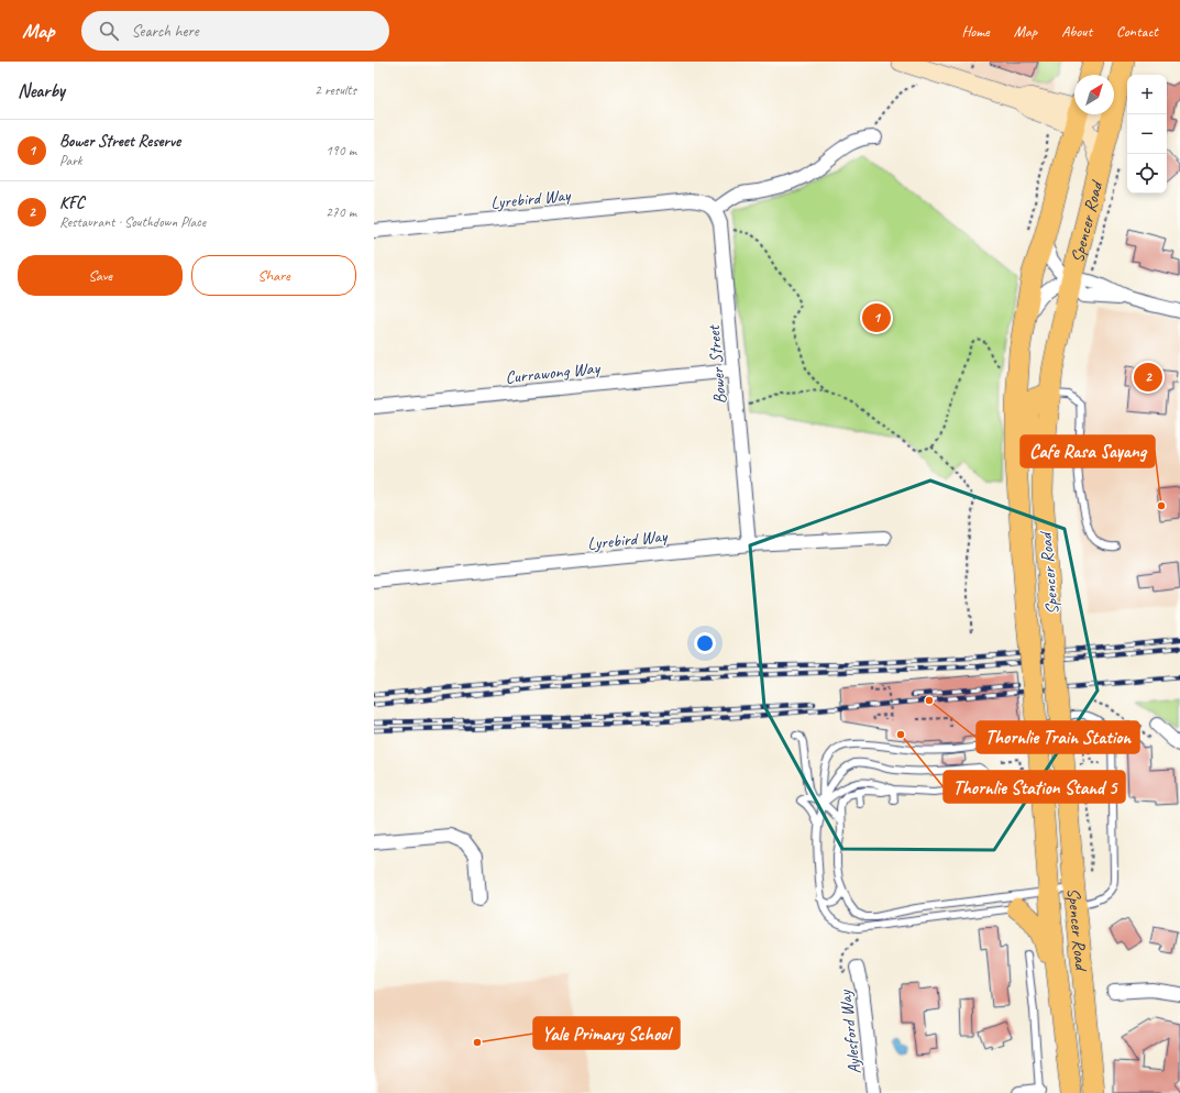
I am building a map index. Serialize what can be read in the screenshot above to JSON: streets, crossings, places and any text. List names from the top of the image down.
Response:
{
  "streets": {
    "main road": ["Spencer Road"],
    "street": [
      "Lyrebird Way",
      "Bower Street",
      "Currawong Way",
      "Aylesford Way"
    ]
  },
  "crossings": [
    ["Lyrebird Way", "Bower Street"],
    ["Bower Street", "Currawong Way"]
  ],
  "places": [
    "Cafe Rasa Sayang",
    "Thornlie Train Station",
    "Thornlie Station Stand 5",
    "Yale Primary School"
  ],
  "north": "top right",
  "page": {
    "header": "Map",
    "search": "Search here",
    "nav": [
      "Home",
      "Map",
      "About",
      "Contact"
    ],
    "heading": ["Nearby", "2 results"],
    "map_buttons": ["+", "−"],
    "list": [
      {
        "mark": "1",
        "name": "Bower Street Reserve",
        "note": "Park",
        "value": "190 m"
      },
      {
        "mark": "2",
        "name": "KFC",
        "note": "Restaurant · Southdown Place",
        "value": "270 m"
      }
    ],
    "buttons": ["Save", "Share"],
    "pins": ["1", "2"]
  }
}
